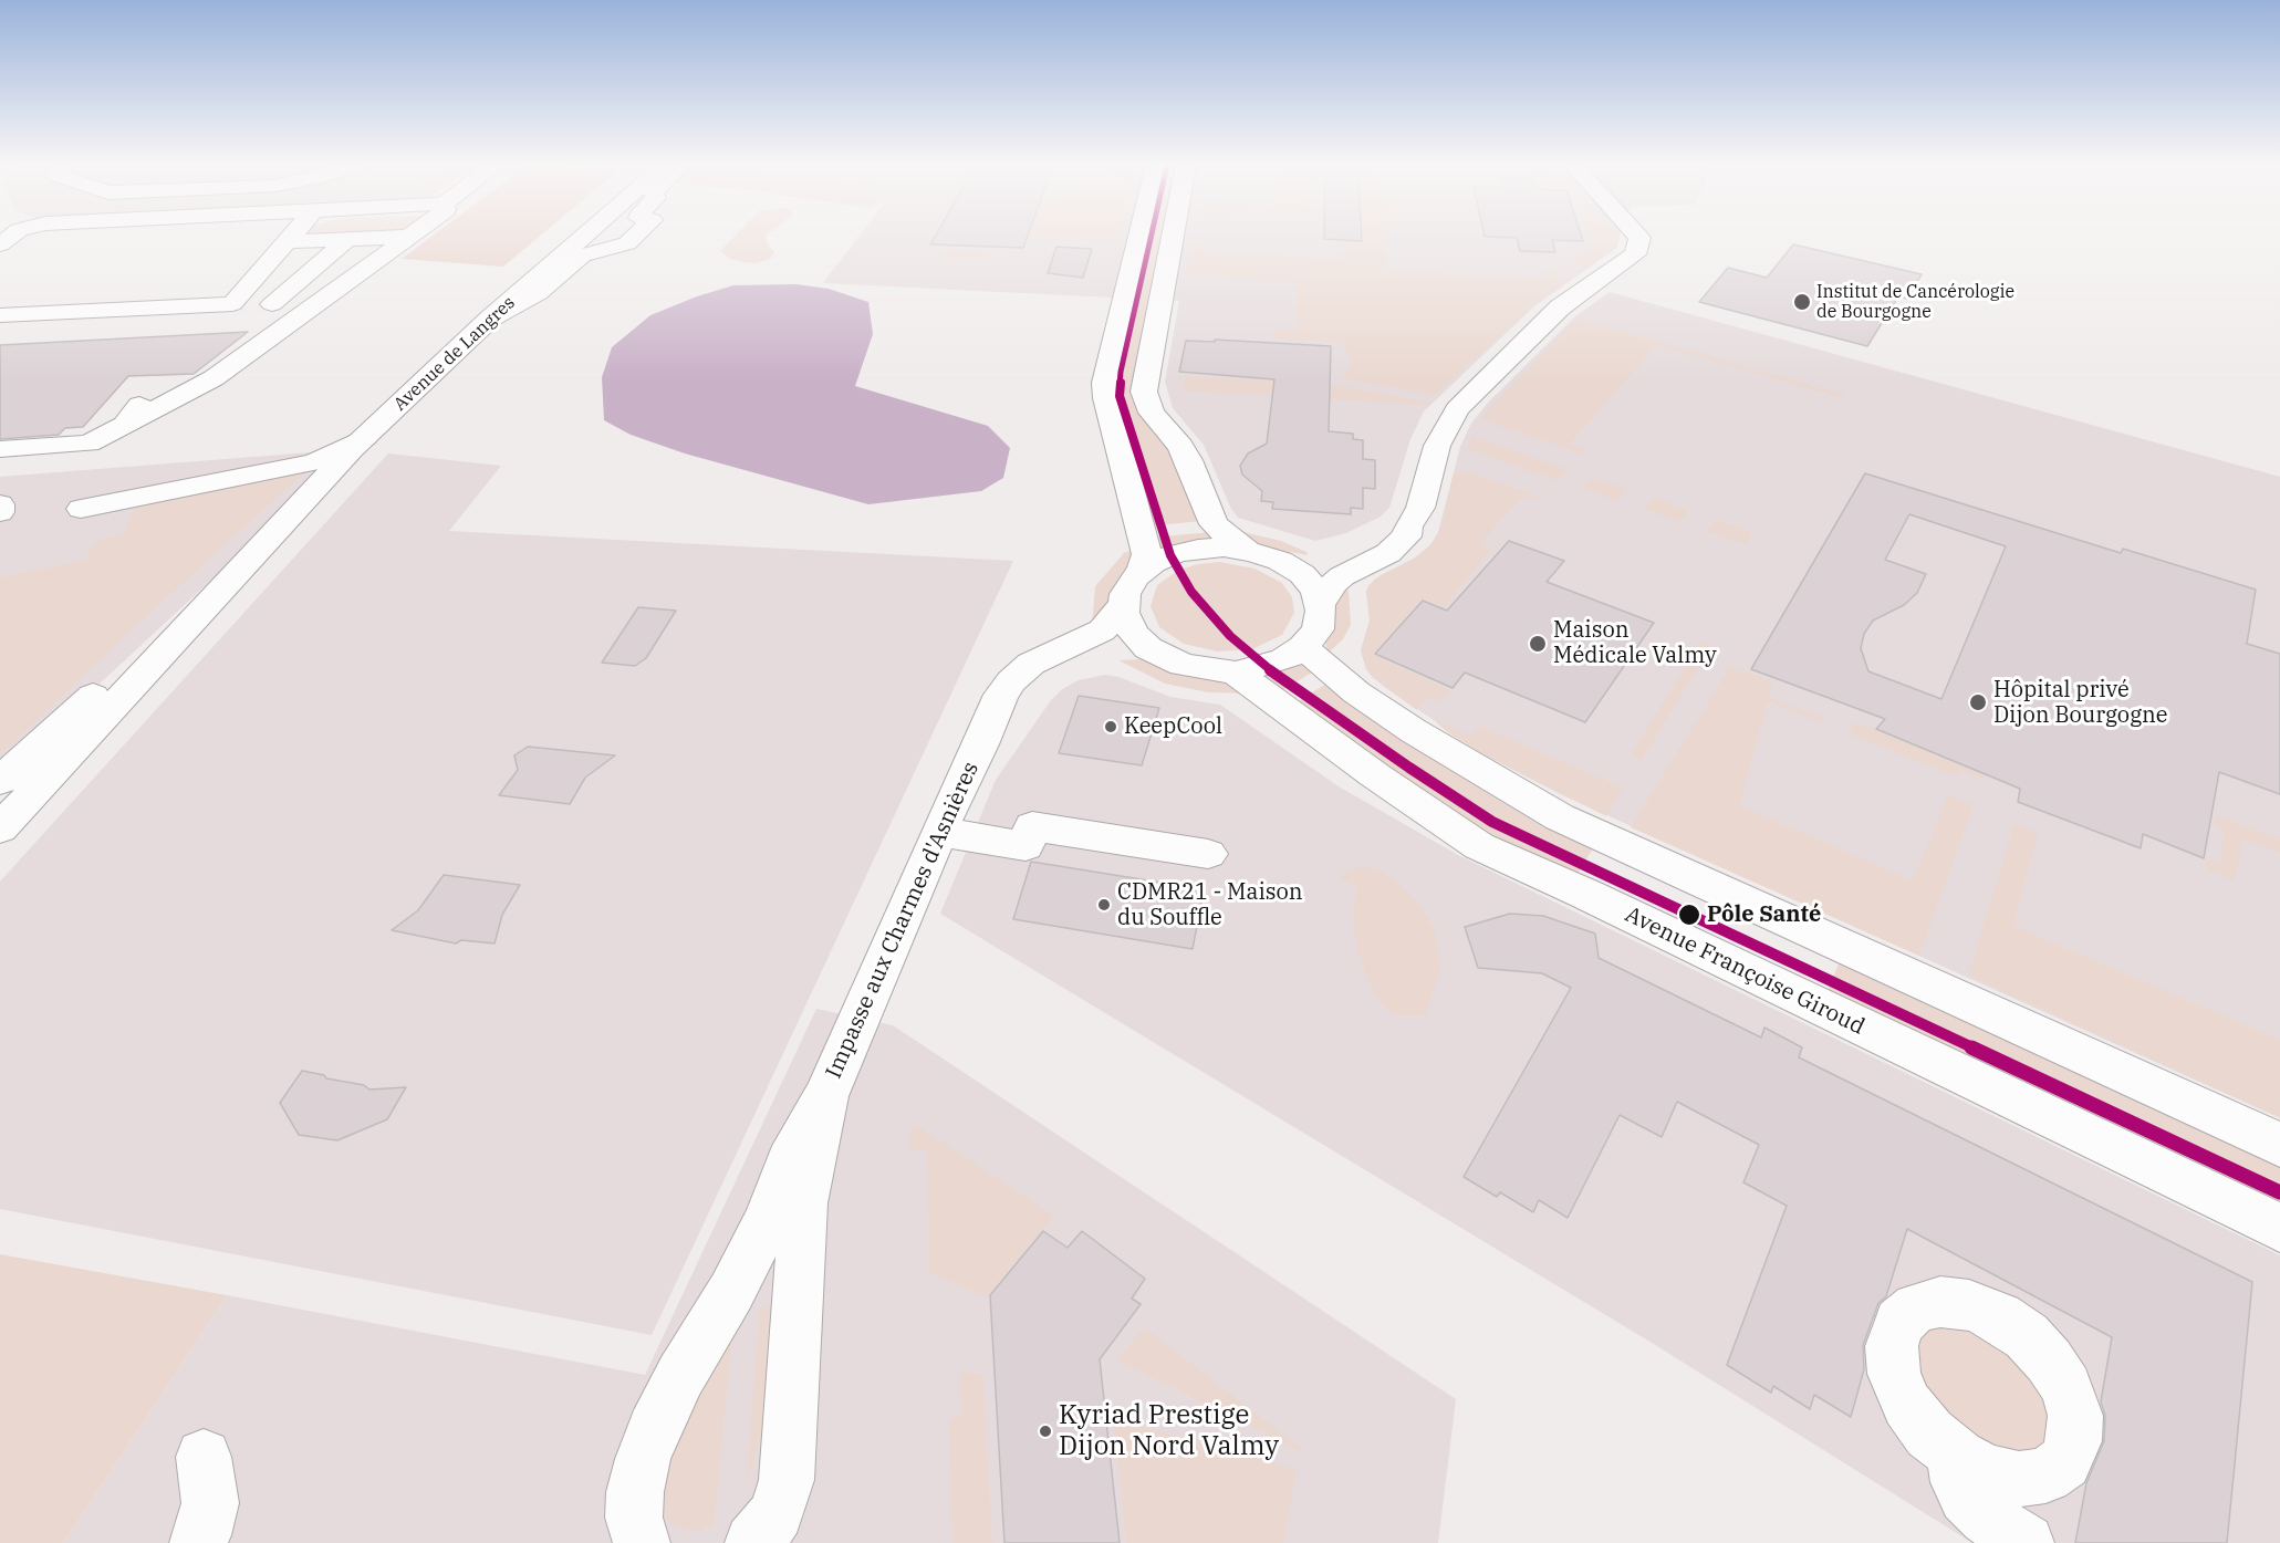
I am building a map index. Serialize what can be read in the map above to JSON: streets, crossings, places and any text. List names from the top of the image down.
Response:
{
  "streets": {
    "street": ["Avenue de Langres", "Impasse aux Charmes d'Asnières", "Avenue Françoise Giroud"]
  },
  "crossings": [
    ["Impasse aux Charmes d'Asnières", "Avenue Françoise Giroud"]
  ],
  "places": [
    "Institut de Cancérologie de Bourgogne",
    "Maison Médicale Valmy",
    "Hôpital privé Dijon Bourgogne",
    "KeepCool",
    "CDMR21 - Maison du Souffle",
    "Pôle Santé",
    "Kyriad Prestige Dijon Nord Valmy"
  ]
}
